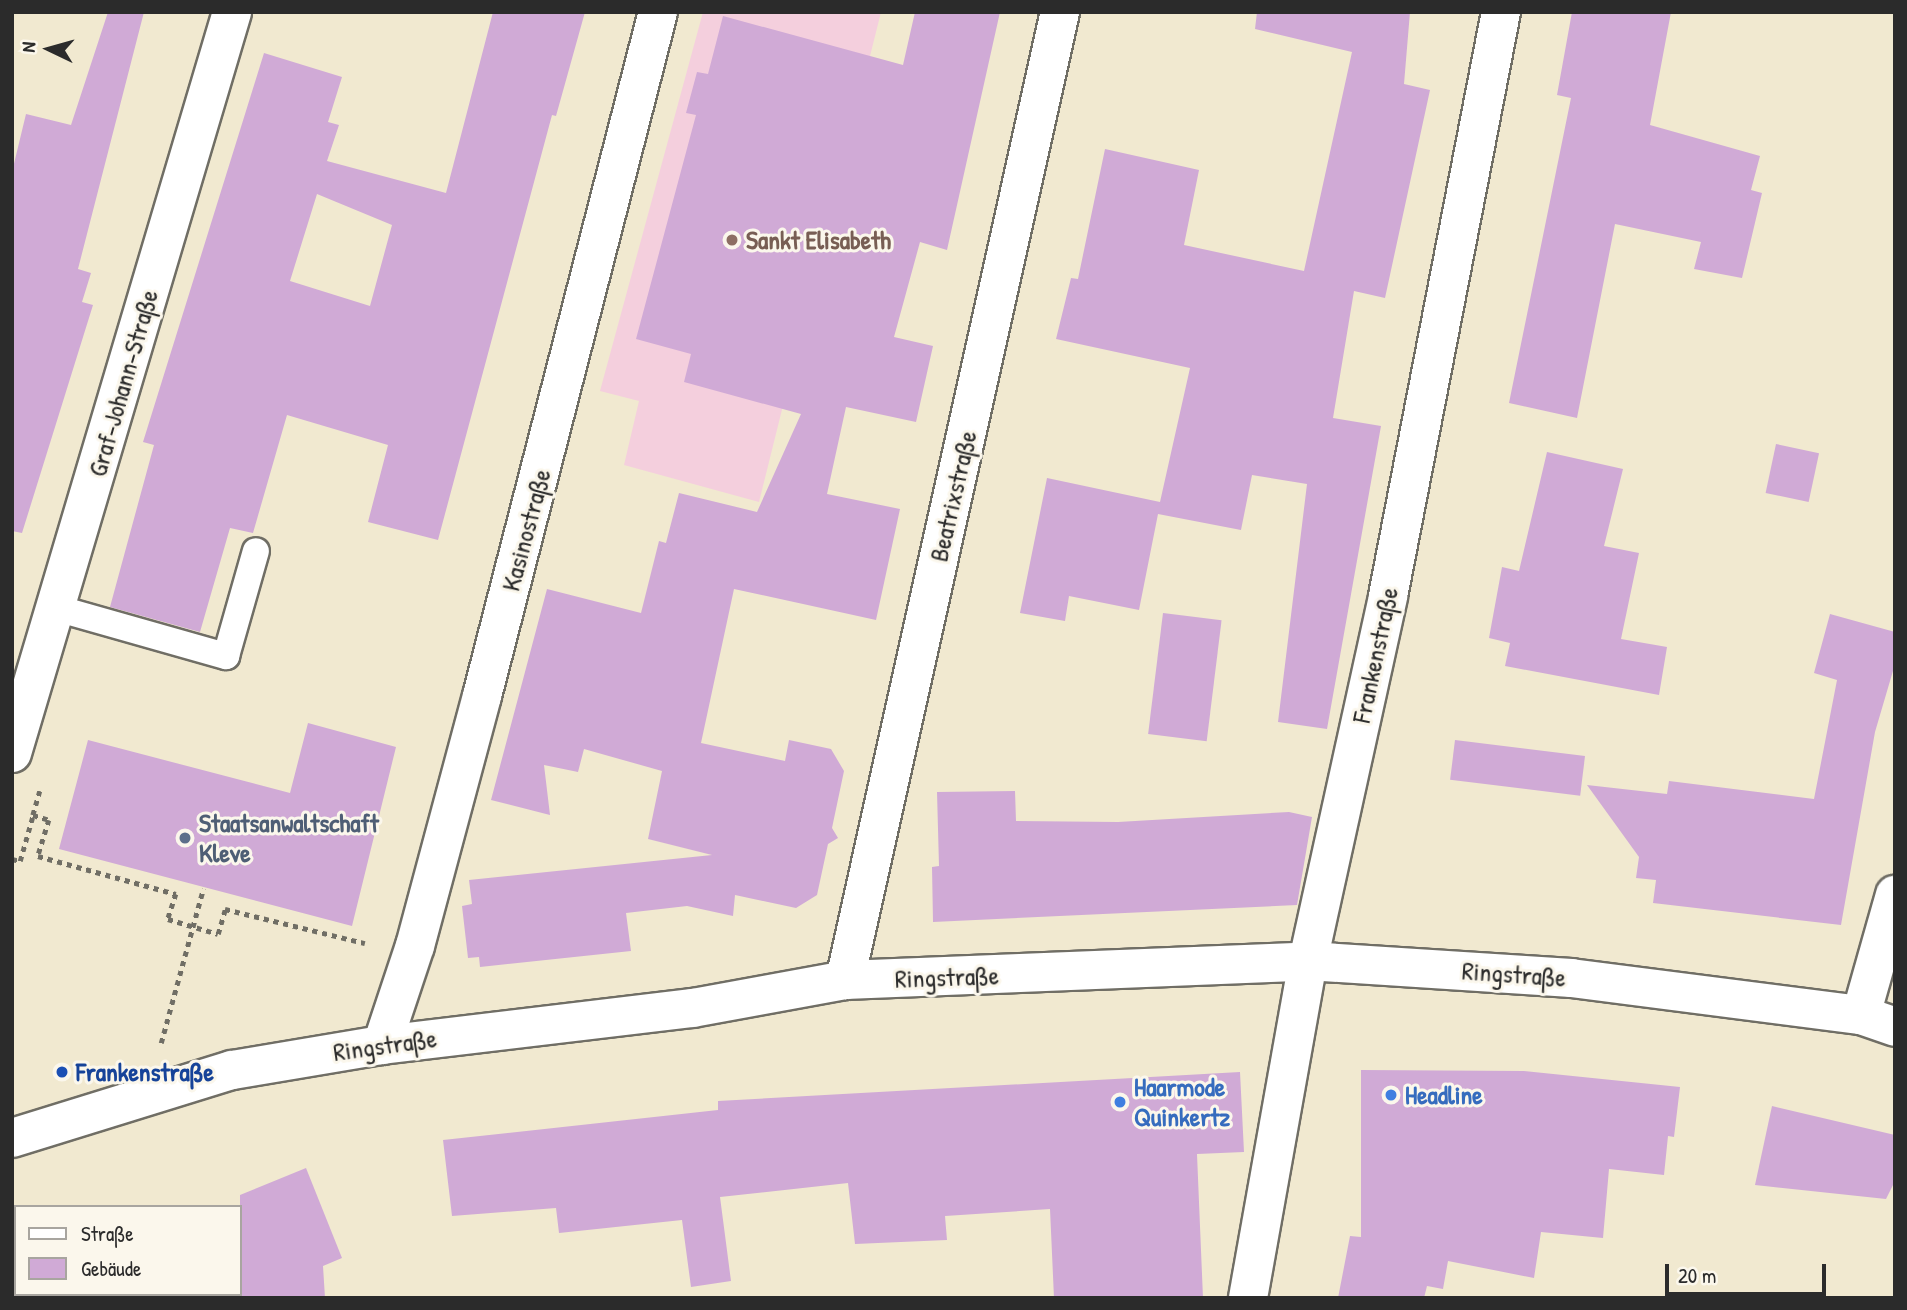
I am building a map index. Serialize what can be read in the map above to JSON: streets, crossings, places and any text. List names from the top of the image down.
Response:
{
  "streets": {
    "street": [
      "Graf-Johann-Straße",
      "Beatrixstraße",
      "Kasinostraße",
      "Frankenstraße",
      "Ringstraße"
    ]
  },
  "crossings": [
    ["Beatrixstraße", "Ringstraße"],
    ["Kasinostraße", "Ringstraße"],
    ["Frankenstraße", "Ringstraße"]
  ],
  "places": [
    "Sankt Elisabeth",
    "Staatsanwaltschaft Kleve",
    "Frankenstraße",
    "Headline",
    "Haarmode Quinkertz"
  ],
  "legend": ["Straße", "Gebäude"],
  "scale_bar": "20 m",
  "north": "left"
}
